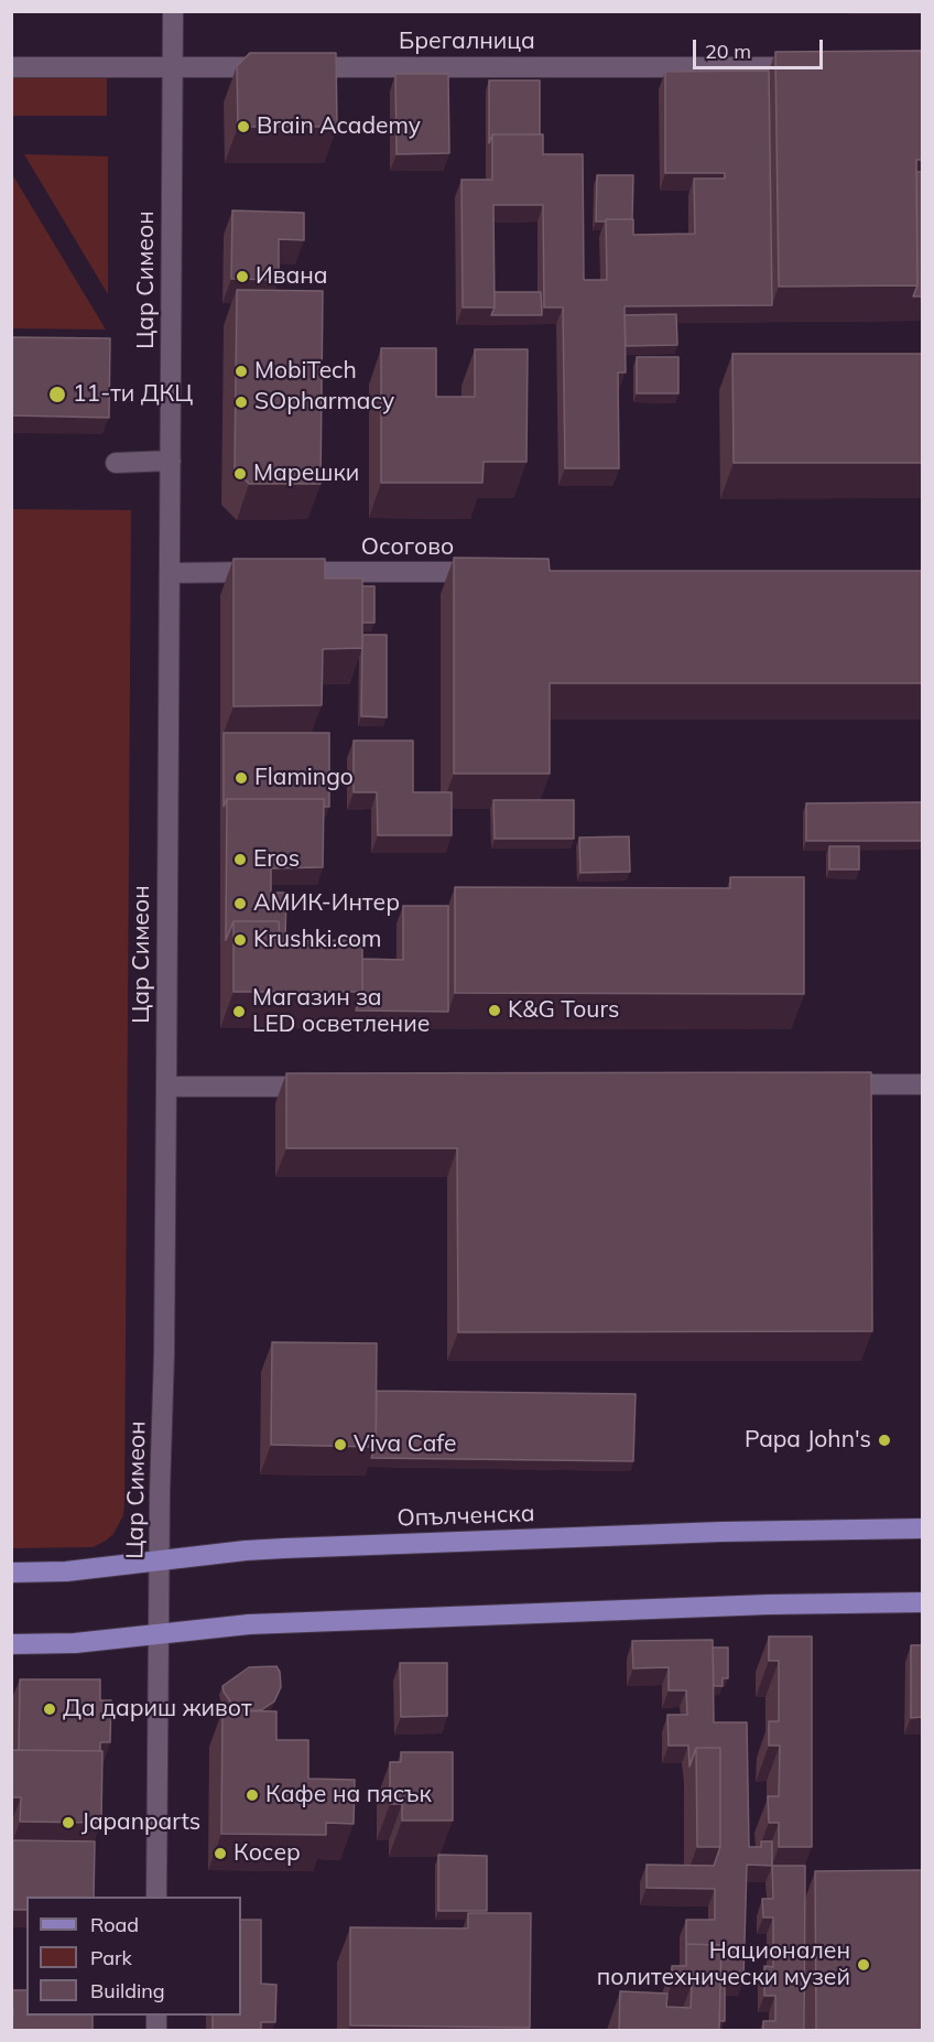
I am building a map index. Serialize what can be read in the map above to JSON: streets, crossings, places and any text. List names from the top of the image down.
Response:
{
  "streets": {
    "main road": ["Опълченска"],
    "street": ["Брегалница", "Цар Симеон", "Осогово"]
  },
  "crossings": [
    ["Брегалница", "Цар Симеон"],
    ["Цар Симеон", "Осогово"],
    ["Цар Симеон", "Опълченска"]
  ],
  "places": [
    "Brain Academy",
    "Ивана",
    "MobiTech",
    "11-ти ДКЦ",
    "SOpharmacy",
    "Марешки",
    "Flamingo",
    "Eros",
    "АМИК-Интер",
    "Krushki.com",
    "K&G Tours",
    "Магазин за LED осветление",
    "Papa John's",
    "Viva Cafe",
    "Да дариш живот",
    "Кафе на пясък",
    "Japanparts",
    "Косер",
    "Национален политехнически музей"
  ],
  "legend": ["Road", "Park", "Building"],
  "scale_bar": "20 m"
}
